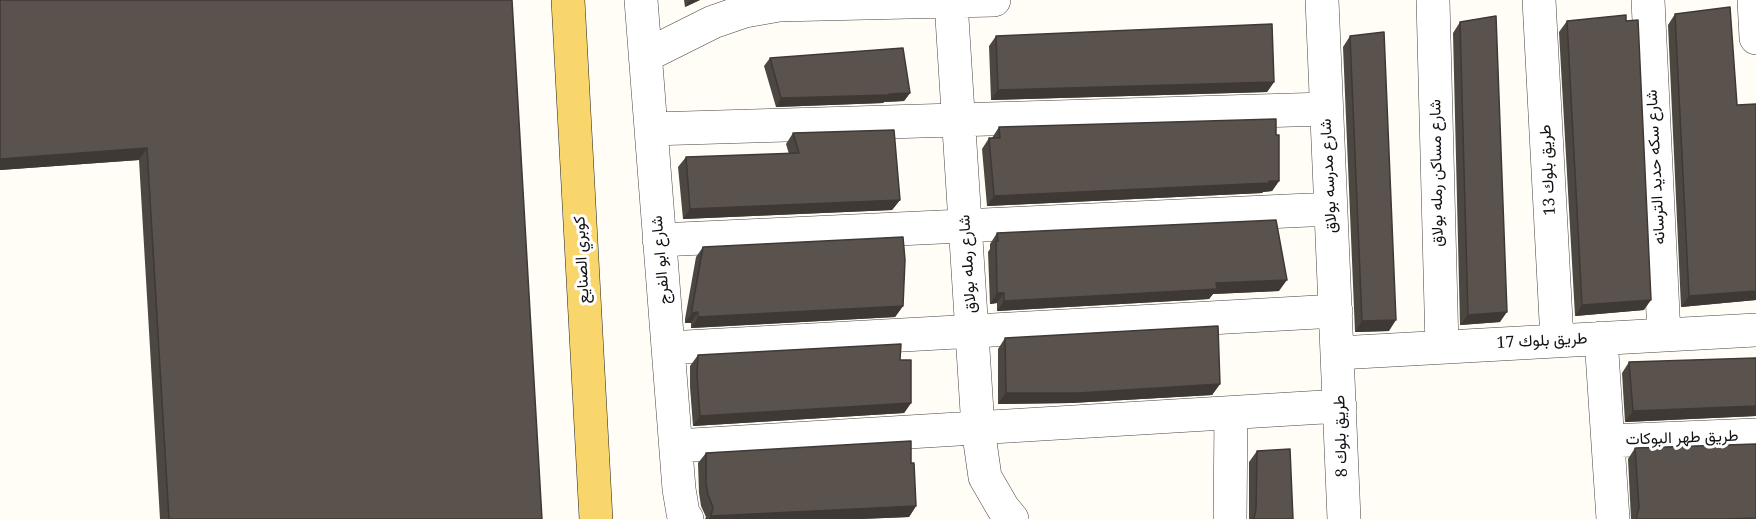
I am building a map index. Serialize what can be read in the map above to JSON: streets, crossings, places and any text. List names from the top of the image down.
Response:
{
  "streets": {
    "main road": ["كوبري الصنايع"],
    "street": [
      "شارع سكه حديد الترسانه",
      "طريق بلوك 13",
      "شارع مساكن رمله بولاق",
      "شارع مدرسه بولاق",
      "شارع ابو الفرج",
      "شارع رمله بولاق",
      "طريق بلوك 17",
      "طريق بلوك 8",
      "طريق طهر البوكات"
    ]
  },
  "crossings": [
    ["شارع سكه حديد الترسانه", "طريق بلوك 17"],
    ["طريق بلوك 13", "طريق بلوك 17"],
    ["شارع مساكن رمله بولاق", "طريق بلوك 17"],
    ["شارع مدرسه بولاق", "طريق بلوك 17"],
    ["شارع مدرسه بولاق", "طريق بلوك 8"],
    ["طريق بلوك 17", "طريق بلوك 8"]
  ]
}
